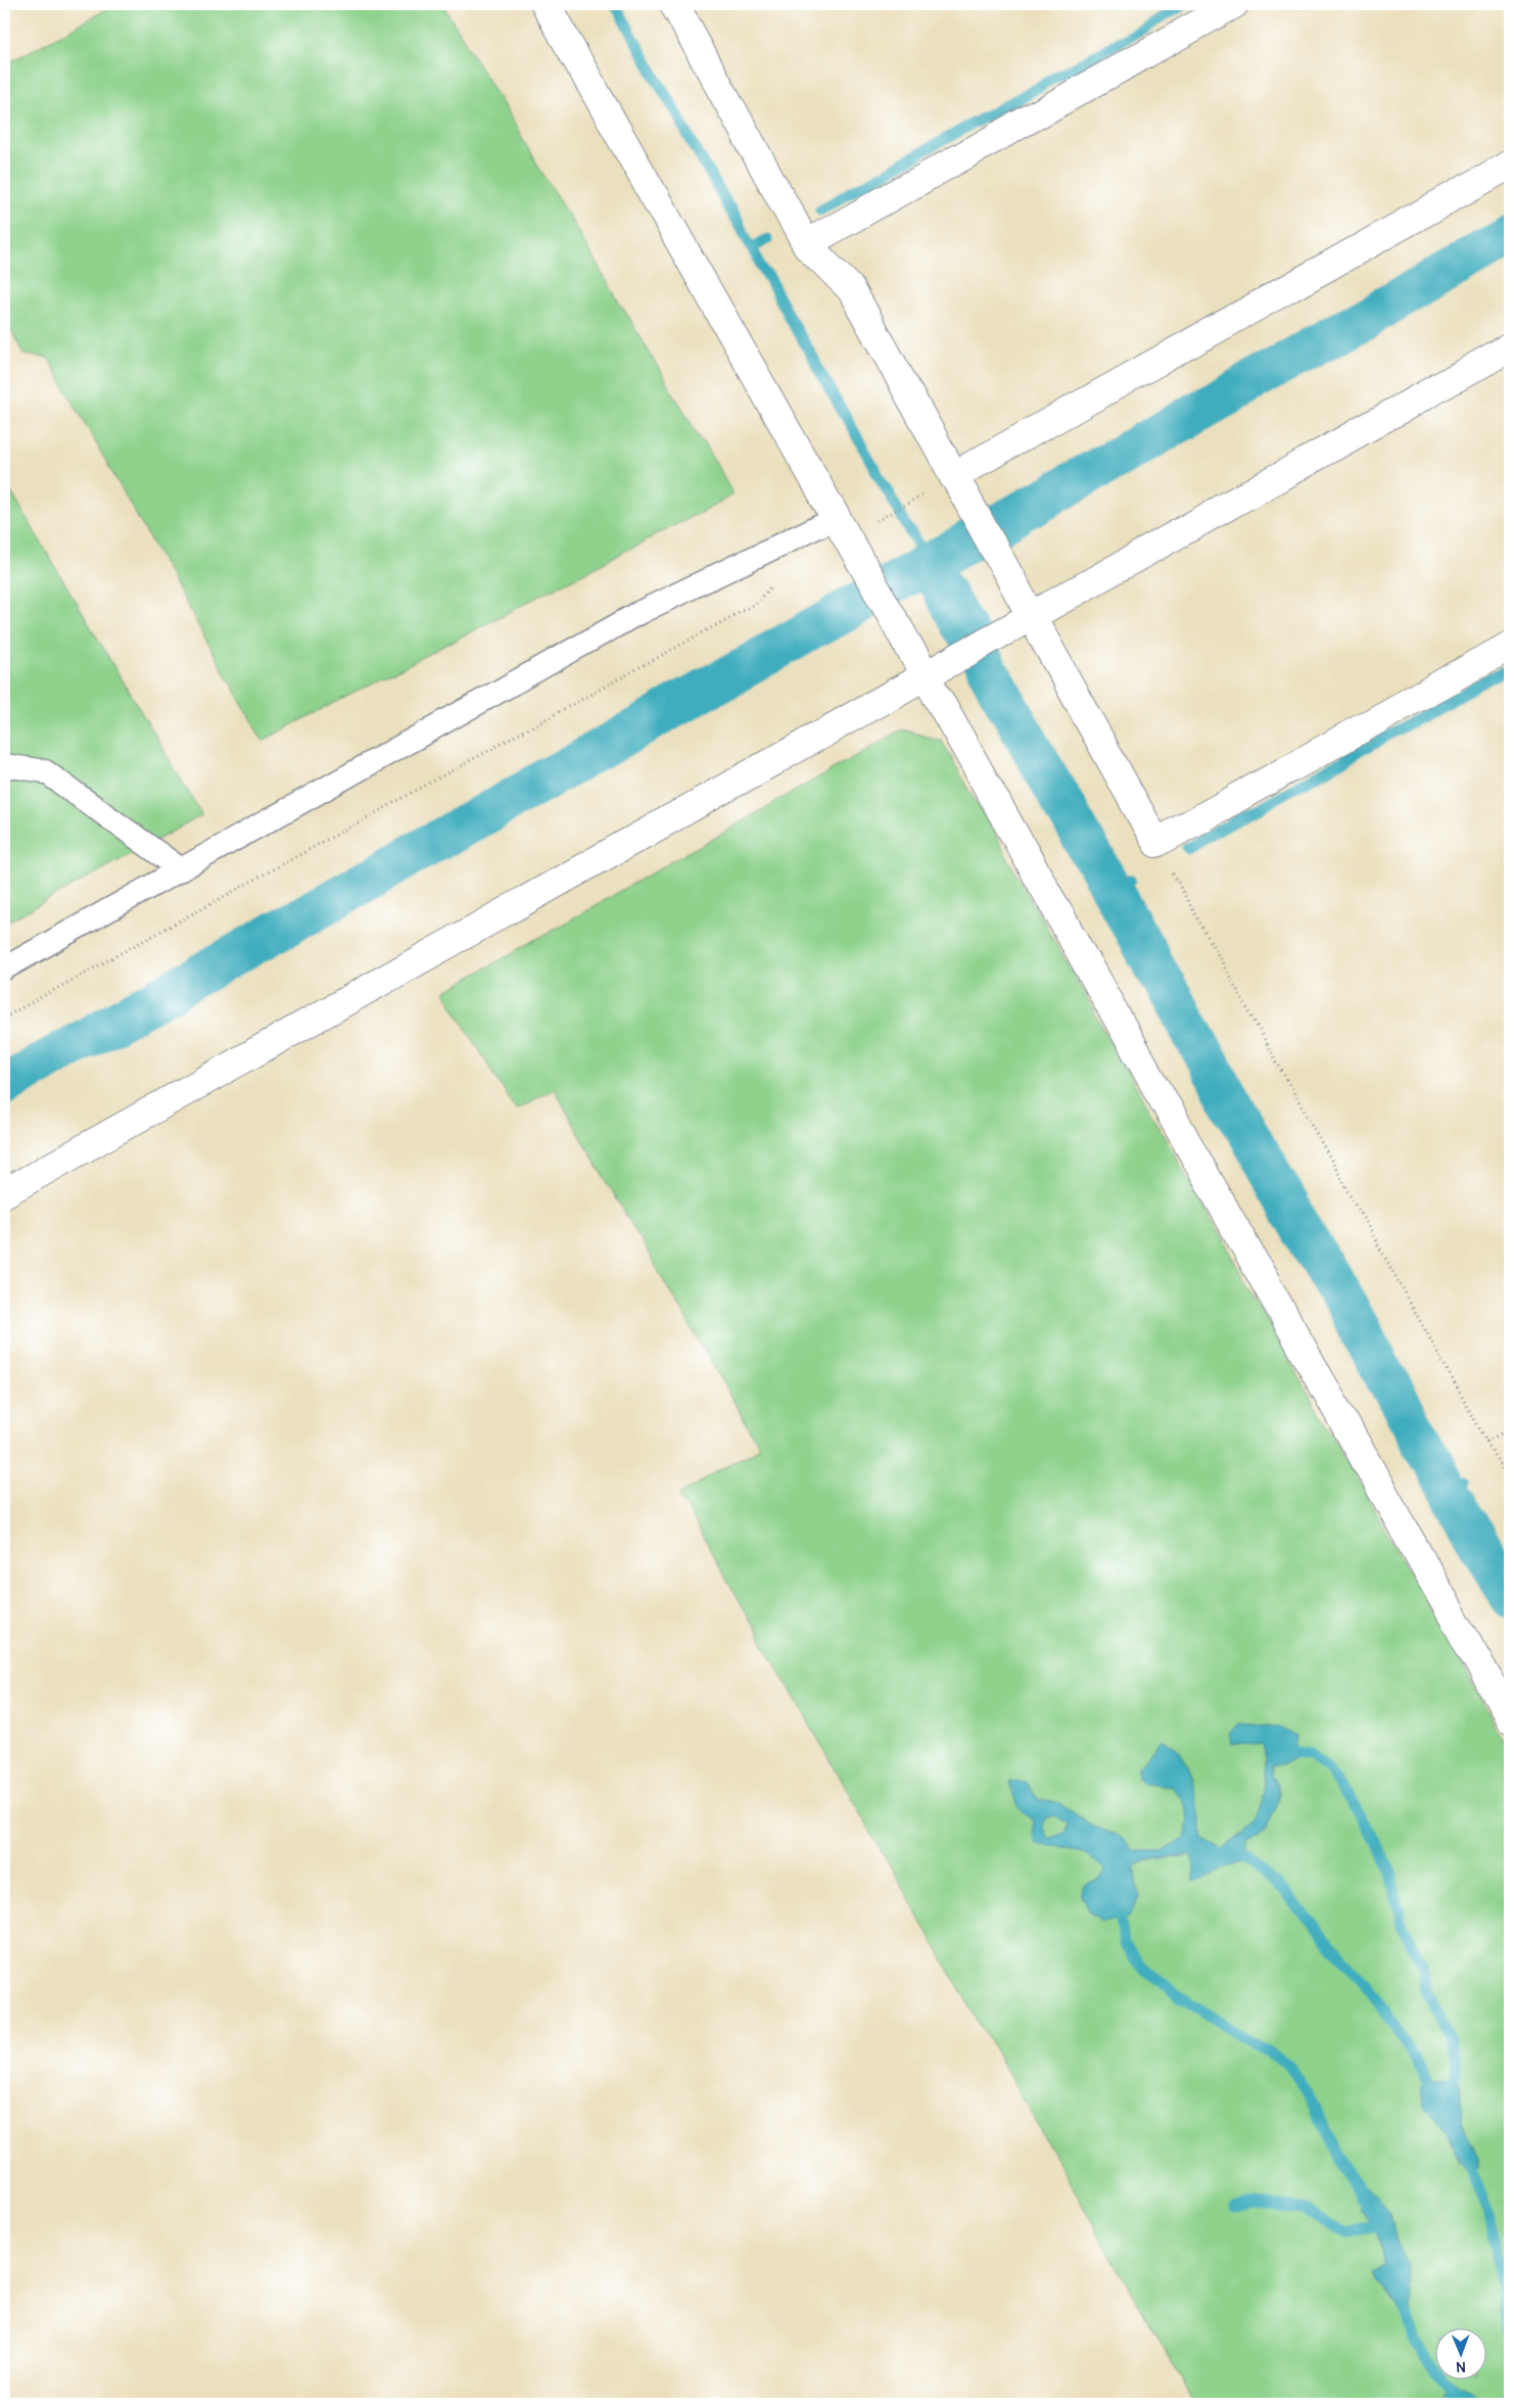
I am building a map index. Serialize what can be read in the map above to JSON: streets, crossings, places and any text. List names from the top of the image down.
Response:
{
  "north": "bottom"
}
